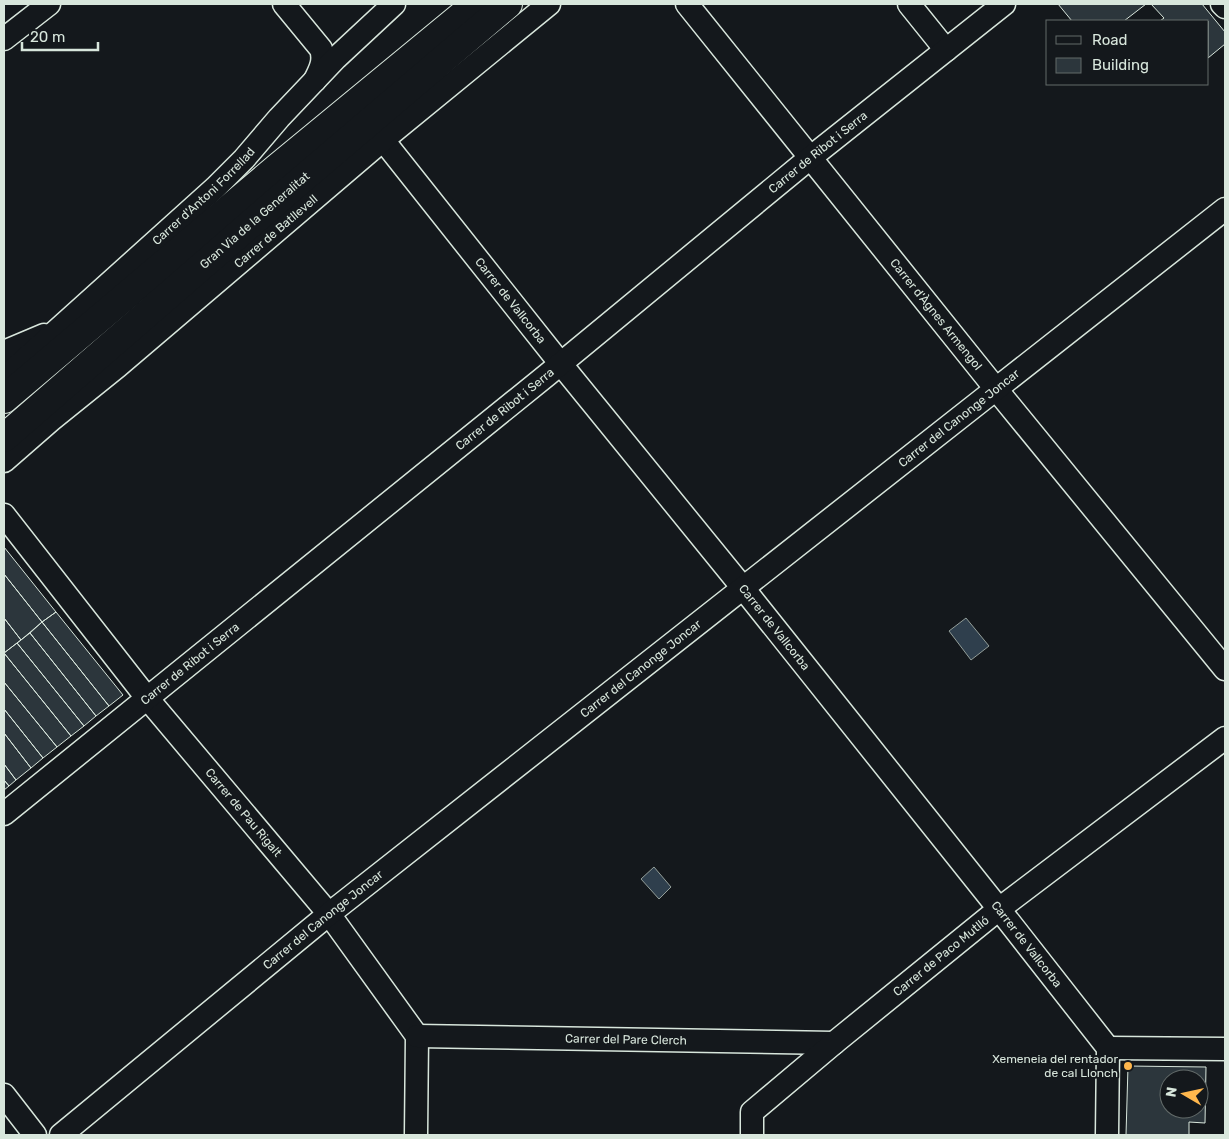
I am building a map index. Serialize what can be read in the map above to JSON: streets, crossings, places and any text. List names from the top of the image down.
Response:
{
  "streets": {
    "street": [
      "Carrer de Ribot i Serra",
      "Carrer d'Antoni Forrellad",
      "Gran Via de la Generalitat",
      "Carrer de Batllevell",
      "Carrer de Vallcorba",
      "Carrer d'Àgnes Armengol",
      "Carrer del Canonge Joncar",
      "Carrer de Pau Rigalt",
      "Carrer de Paco Mutlló",
      "Carrer del Pare Clerch"
    ]
  },
  "crossings": [
    ["Carrer de Ribot i Serra", "Carrer de Vallcorba"],
    ["Carrer de Ribot i Serra", "Carrer d'Àgnes Armengol"],
    ["Carrer de Ribot i Serra", "Carrer de Pau Rigalt"],
    ["Carrer de Batllevell", "Carrer de Vallcorba"],
    ["Carrer de Vallcorba", "Carrer del Canonge Joncar"],
    ["Carrer de Vallcorba", "Carrer de Paco Mutlló"],
    ["Carrer d'Àgnes Armengol", "Carrer del Canonge Joncar"],
    ["Carrer del Canonge Joncar", "Carrer de Pau Rigalt"],
    ["Carrer de Pau Rigalt", "Carrer del Pare Clerch"],
    ["Carrer de Paco Mutlló", "Carrer del Pare Clerch"]
  ],
  "places": ["Xemeneia del rentador de cal Llonch"],
  "legend": ["Road", "Building"],
  "scale_bar": "20 m",
  "north": "left"
}
